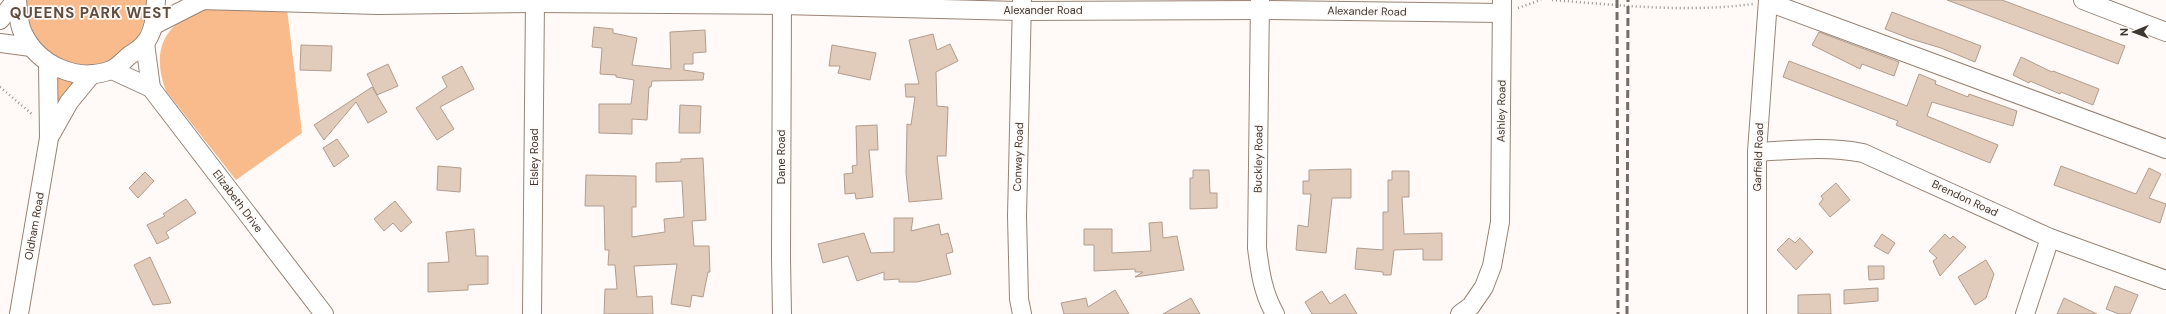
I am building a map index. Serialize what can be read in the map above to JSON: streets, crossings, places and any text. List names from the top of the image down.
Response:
{
  "streets": {
    "street": [
      "Alexander Road",
      "Ashley Road",
      "Elsley Road",
      "Dane Road",
      "Conway Road",
      "Garfield Road",
      "Buckley Road",
      "Brendon Road",
      "Elizabeth Drive",
      "Oldham Road"
    ]
  },
  "crossings": [
    ["Alexander Road", "Ashley Road"],
    ["Alexander Road", "Elsley Road"],
    ["Alexander Road", "Dane Road"],
    ["Alexander Road", "Conway Road"],
    ["Alexander Road", "Buckley Road"],
    ["Garfield Road", "Brendon Road"]
  ],
  "districts": ["QUEENS PARK WEST"],
  "north": "left"
}
